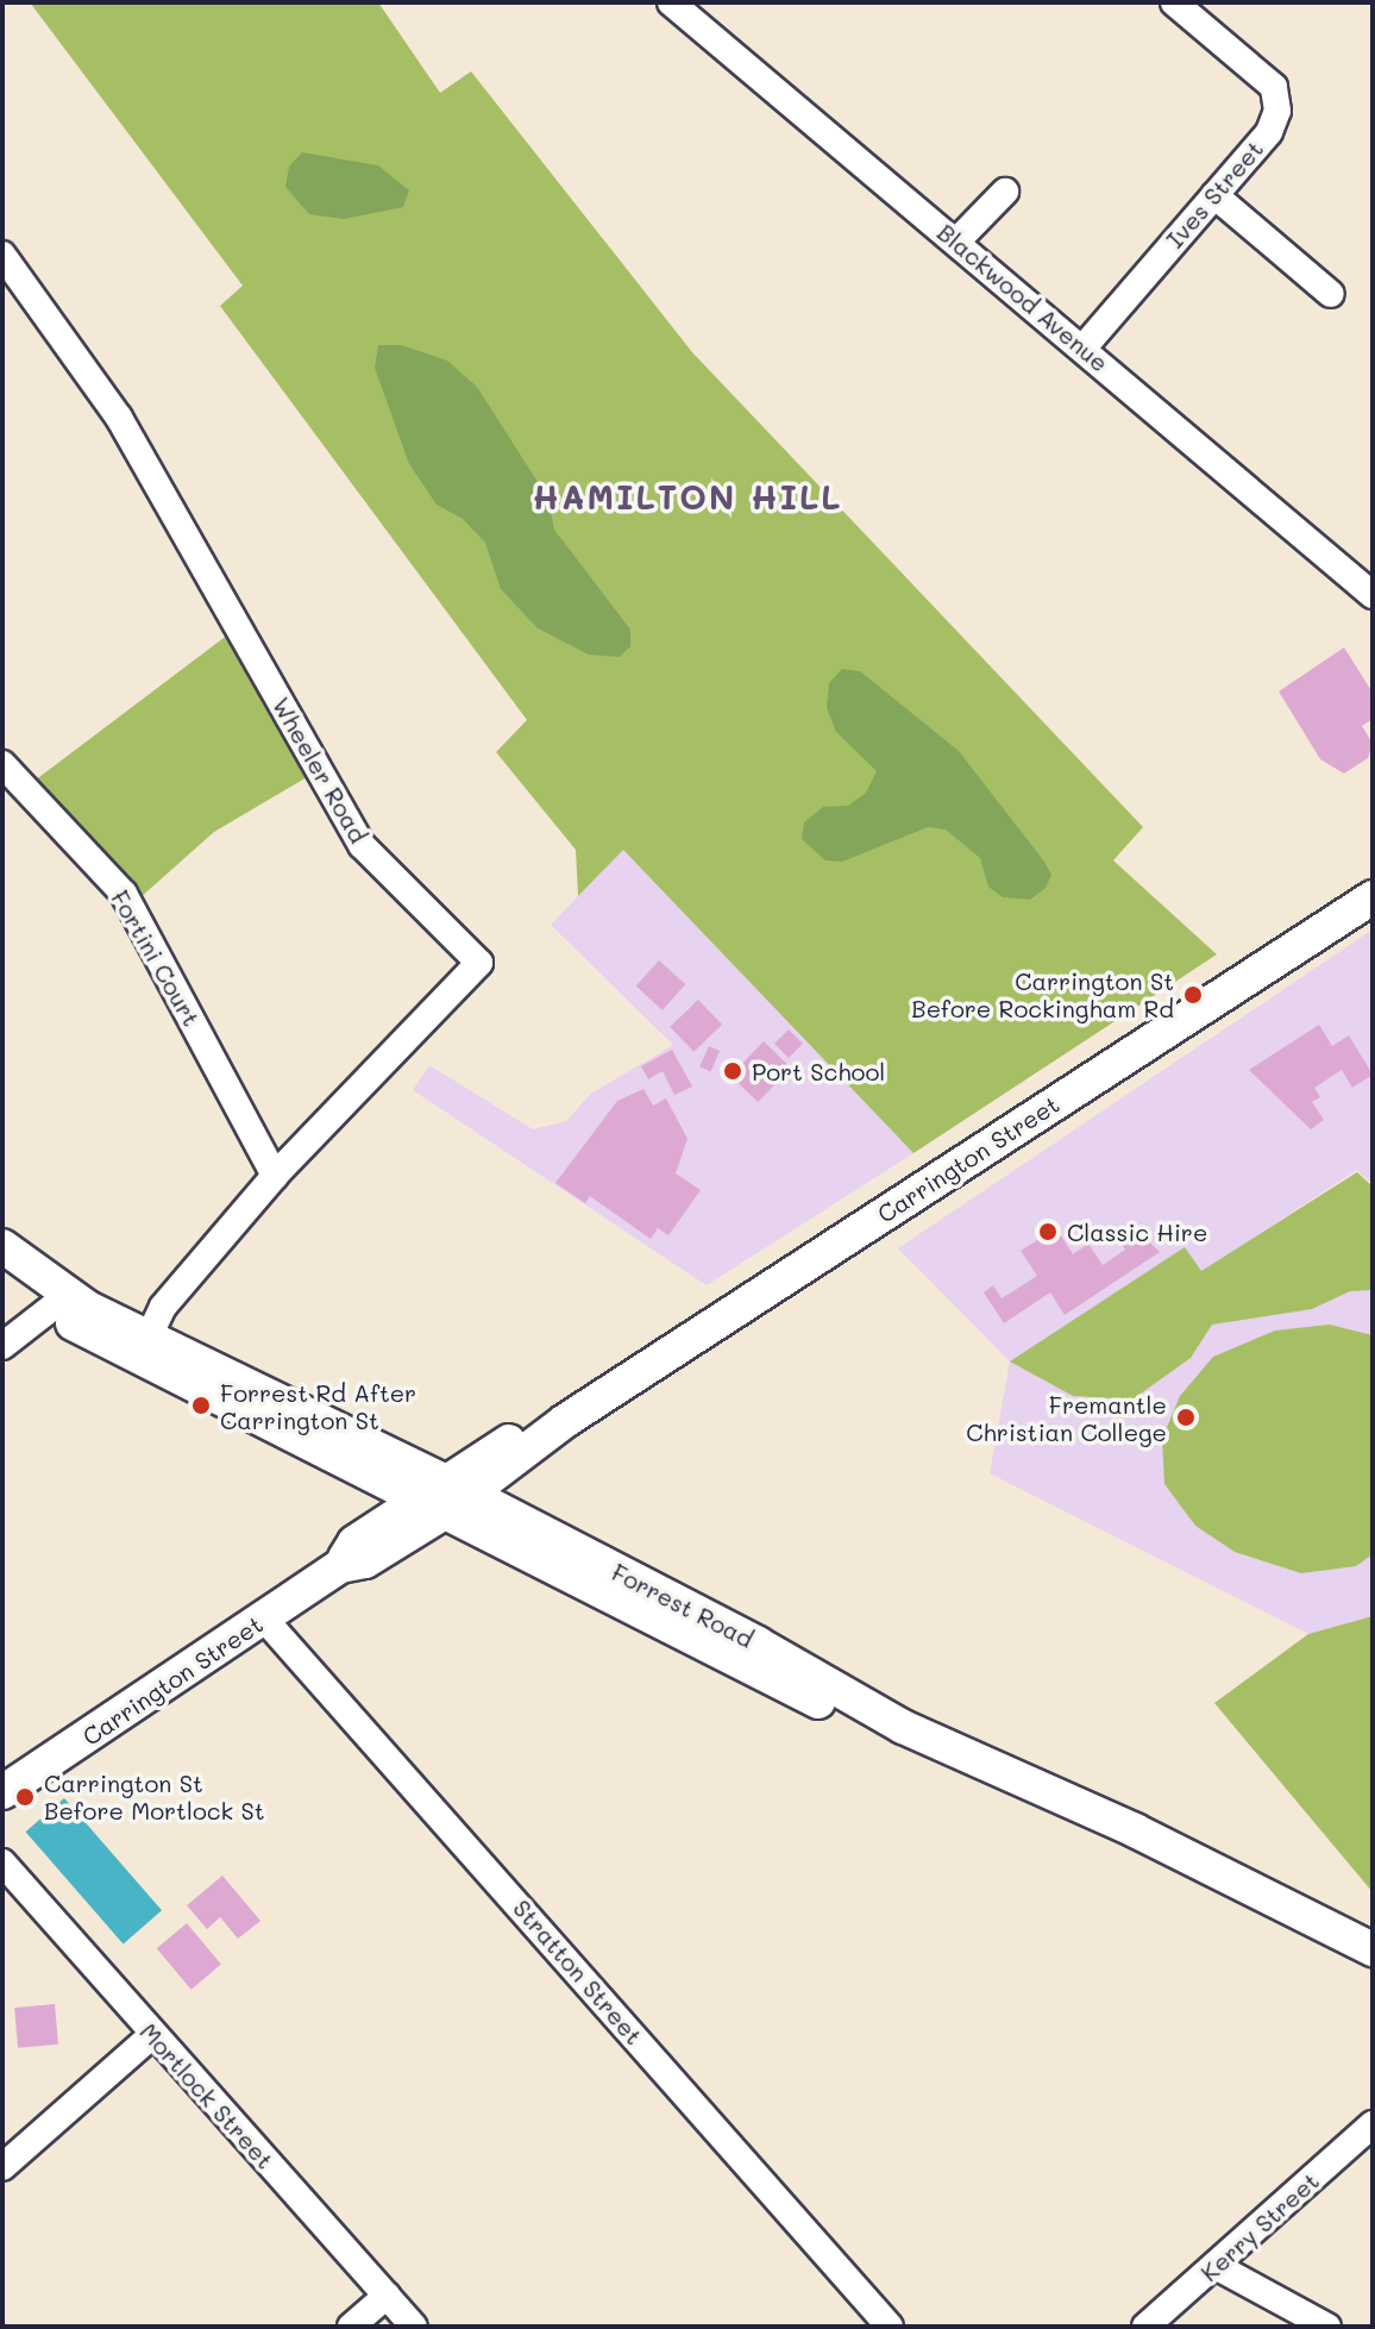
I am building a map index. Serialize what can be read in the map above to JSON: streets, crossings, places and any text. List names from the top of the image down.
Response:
{
  "streets": {
    "main road": ["Carrington Street", "Forrest Road"],
    "street": [
      "Ives Street",
      "Blackwood Avenue",
      "Wheeler Road",
      "Fortini Court",
      "Stratton Street",
      "Mortlock Street",
      "Kerry Street"
    ]
  },
  "crossings": [
    ["Ives Street", "Blackwood Avenue"],
    ["Wheeler Road", "Fortini Court"],
    ["Wheeler Road", "Forrest Road"],
    ["Carrington Street", "Forrest Road"],
    ["Carrington Street", "Stratton Street"]
  ],
  "districts": ["HAMILTON HILL"],
  "places": [
    "Carrington St Before Rockingham Rd",
    "Port School",
    "Classic Hire",
    "Forrest Rd After Carrington St",
    "Fremantle Christian College",
    "Carrington St Before Mortlock St"
  ]
}
